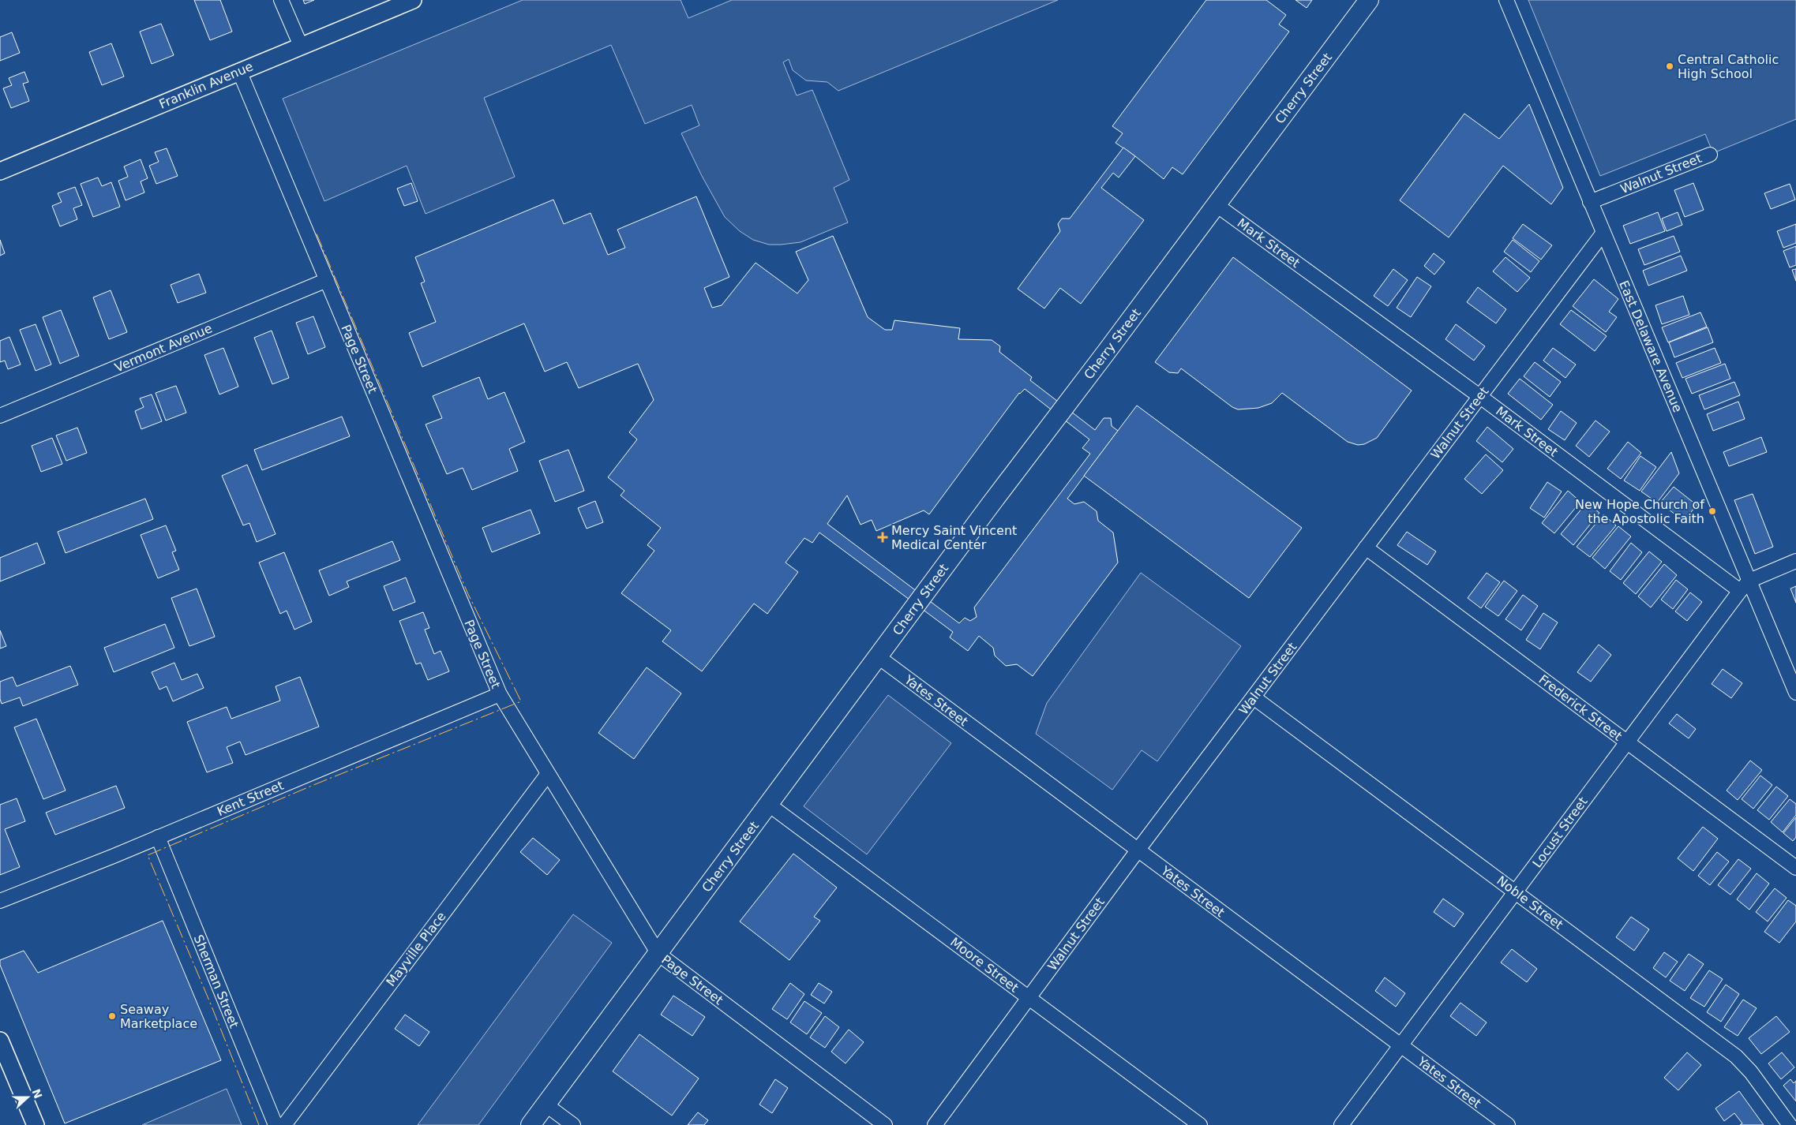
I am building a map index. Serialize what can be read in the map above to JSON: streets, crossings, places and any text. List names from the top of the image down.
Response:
{
  "streets": {
    "main road": ["Cherry Street"],
    "street": [
      "Franklin Avenue",
      "Walnut Street",
      "Mark Street",
      "East Delaware Avenue",
      "Vermont Avenue",
      "Page Street",
      "Yates Street",
      "Frederick Street",
      "Kent Street",
      "Locust Street",
      "Noble Street",
      "Mayville Place",
      "Moore Street",
      "Sherman Street"
    ]
  },
  "crossings": [
    ["Franklin Avenue", "Page Street"],
    ["Cherry Street", "Mark Street"],
    ["Cherry Street", "Page Street"],
    ["Cherry Street", "Yates Street"],
    ["Cherry Street", "Moore Street"],
    ["Walnut Street", "Mark Street"],
    ["Walnut Street", "East Delaware Avenue"],
    ["Walnut Street", "Yates Street"],
    ["Walnut Street", "Frederick Street"],
    ["Walnut Street", "Noble Street"],
    ["Walnut Street", "Moore Street"],
    ["Mark Street", "East Delaware Avenue"],
    ["Mark Street", "Locust Street"],
    ["East Delaware Avenue", "Locust Street"],
    ["Vermont Avenue", "Page Street"],
    ["Page Street", "Kent Street"],
    ["Page Street", "Mayville Place"],
    ["Yates Street", "Locust Street"],
    ["Frederick Street", "Locust Street"],
    ["Kent Street", "Sherman Street"],
    ["Locust Street", "Noble Street"]
  ],
  "places": {
    "other": ["Central Catholic High School", "New Hope Church of the Apostolic Faith", "Seaway Marketplace"],
    "health": ["Mercy Saint Vincent Medical Center"]
  },
  "north": "right"
}
